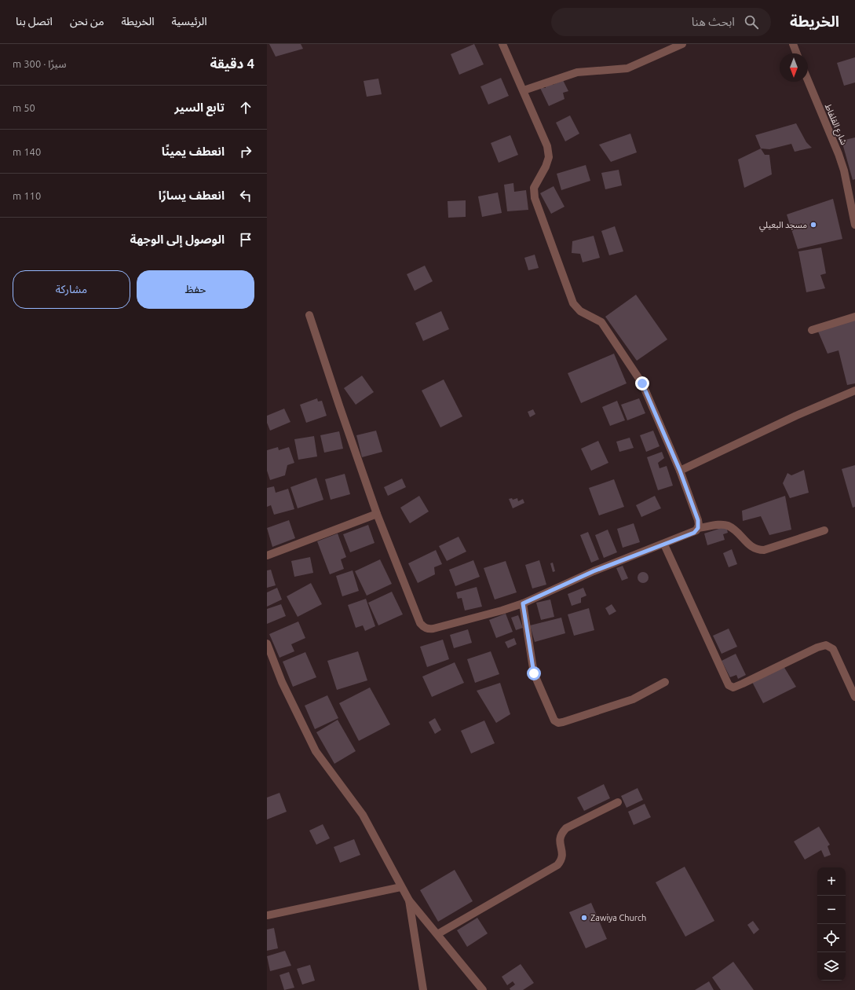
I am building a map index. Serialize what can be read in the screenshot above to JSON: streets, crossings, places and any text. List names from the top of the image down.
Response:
{
  "streets": {
    "street": ["شارع القلفاط"]
  },
  "places": ["مسجد البعيلي", "Zawiya Church"],
  "north": "bottom",
  "page": {
    "header": "الخريطة",
    "search": "ابحث هنا",
    "nav": [
      "الرئيسية",
      "الخريطة",
      "من نحن",
      "اتصل بنا"
    ],
    "heading": ["4 دقيقة", "سيرًا · 300 m"],
    "list": [
      ["تابع السير", "50 m"],
      ["انعطف يمينًا", "140 m"],
      ["انعطف يسارًا", "110 m"],
      "الوصول إلى الوجهة"
    ],
    "buttons": ["حفظ", "مشاركة"],
    "map_buttons": ["+", "−"]
  }
}
